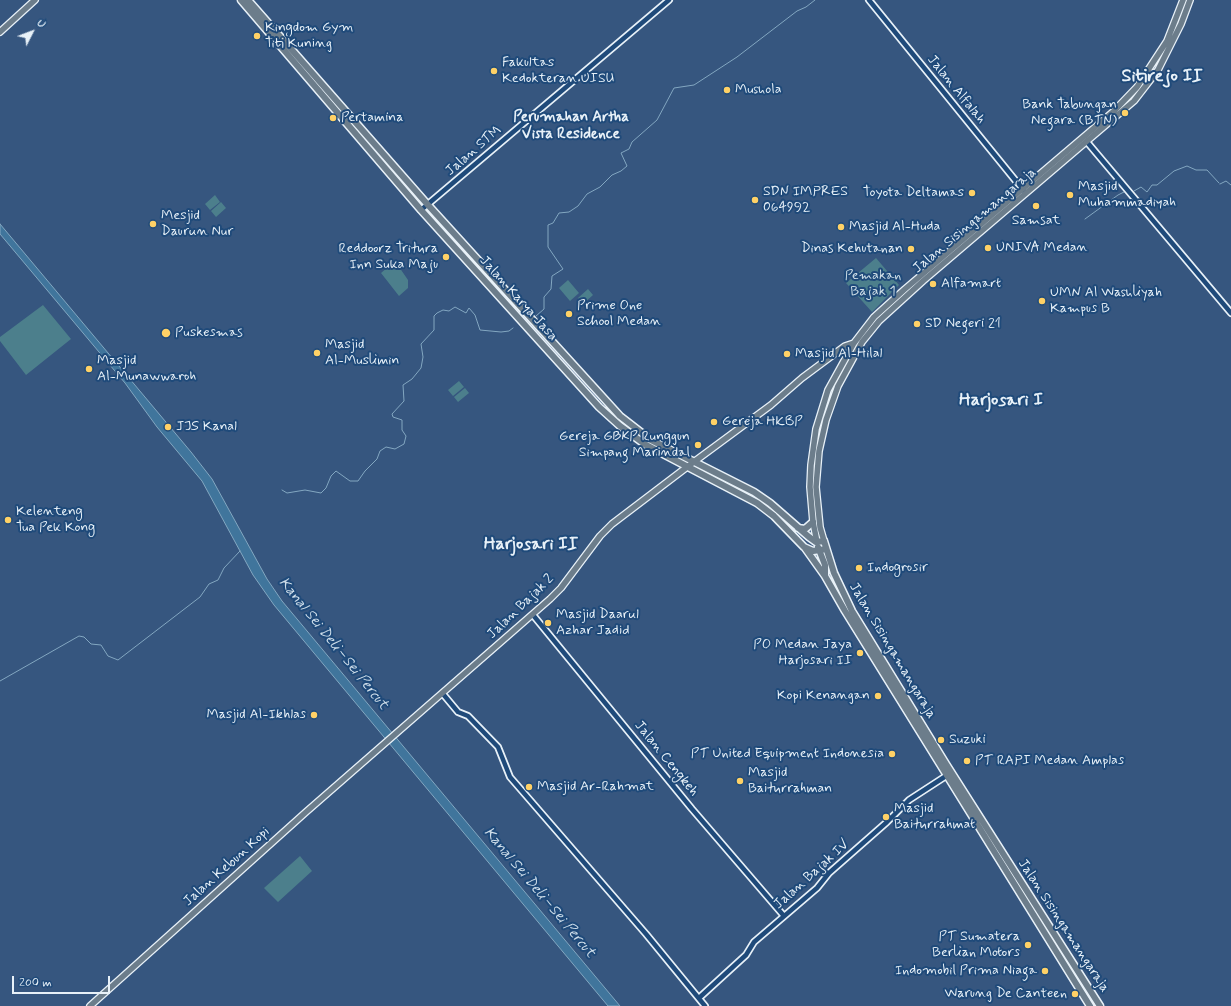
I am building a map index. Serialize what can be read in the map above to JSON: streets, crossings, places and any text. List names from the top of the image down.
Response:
{
  "streets": {
    "highway": ["Jalan Sisingamangaraja", "Jalan Karya Jasa"],
    "main road": ["Jalan Bajak 2", "Jalan Kebun Kopi"],
    "street": [
      "Jalan Alfalah",
      "Jalan STM",
      "Jalan Cengkeh",
      "Jalan Bajak IV"
    ]
  },
  "crossings": [
    ["Jalan Alfalah", "Jalan Sisingamangaraja"],
    ["Jalan STM", "Jalan Karya Jasa"],
    ["Jalan Sisingamangaraja", "Jalan Karya Jasa"],
    ["Jalan Sisingamangaraja", "Jalan Bajak 2"],
    ["Jalan Sisingamangaraja", "Jalan Bajak IV"],
    ["Jalan Karya Jasa", "Jalan Bajak 2"],
    ["Jalan Bajak 2", "Jalan Cengkeh"],
    ["Jalan Bajak 2", "Jalan Kebun Kopi"],
    ["Jalan Cengkeh", "Jalan Bajak IV"]
  ],
  "districts": [
    "Sitirejo II",
    "Perumahan Artha Vista Residence",
    "Harjosari I",
    "Harjosari II"
  ],
  "water": ["Kanal Sei Deli–Sei Percut"],
  "parks": ["Pemakan Bajak 1"],
  "places": [
    "Kingdom Gym Titi Kuning",
    "Fakultas Kedokteran UISU",
    "Mushola",
    "Bank Tabungan Negara (BTN)",
    "Pertamina",
    "Toyota Deltamas",
    "Masjid Muhammadiyah",
    "SDN IMPRES 064992",
    "Samsat",
    "Mesjid Daurun Nur",
    "Masjid Al-Huda",
    "UNIVA Medan",
    "Dinas Kehutanan",
    "Reddoorz Tritura Inn Suka Maju",
    "Alfamart",
    "UMN Al Washliyah Kampus B",
    "Prime One School Medan",
    "SD Negeri 21",
    "Puskesmas",
    "Masjid Al-Muslimin",
    "Masjid Al-Hilal",
    "Masjid Al-Munawwaroh",
    "Gereja HKBP",
    "JJS Kanal",
    "Gereja GBKP Runggun Simpang Marindal",
    "Kelenteng Tua Pek Kong",
    "Indogrosir",
    "Masjid Daarul Azhar Jadid",
    "PO Medan Jaya Harjosari II",
    "Kopi Kenangan",
    "Masjid Al-Ikhlas",
    "Suzuki",
    "PT United Equipment Indonesia",
    "PT RAPI Medan Amplas",
    "Masjid Baiturrahman",
    "Masjid Ar-Rahmat",
    "Masjid Baiturrahmat",
    "PT Sumatera Berlian Motors",
    "Indomobil Prima Niaga",
    "Warung De Canteen"
  ],
  "scale_bar": "200 m",
  "north": "top right"
}
